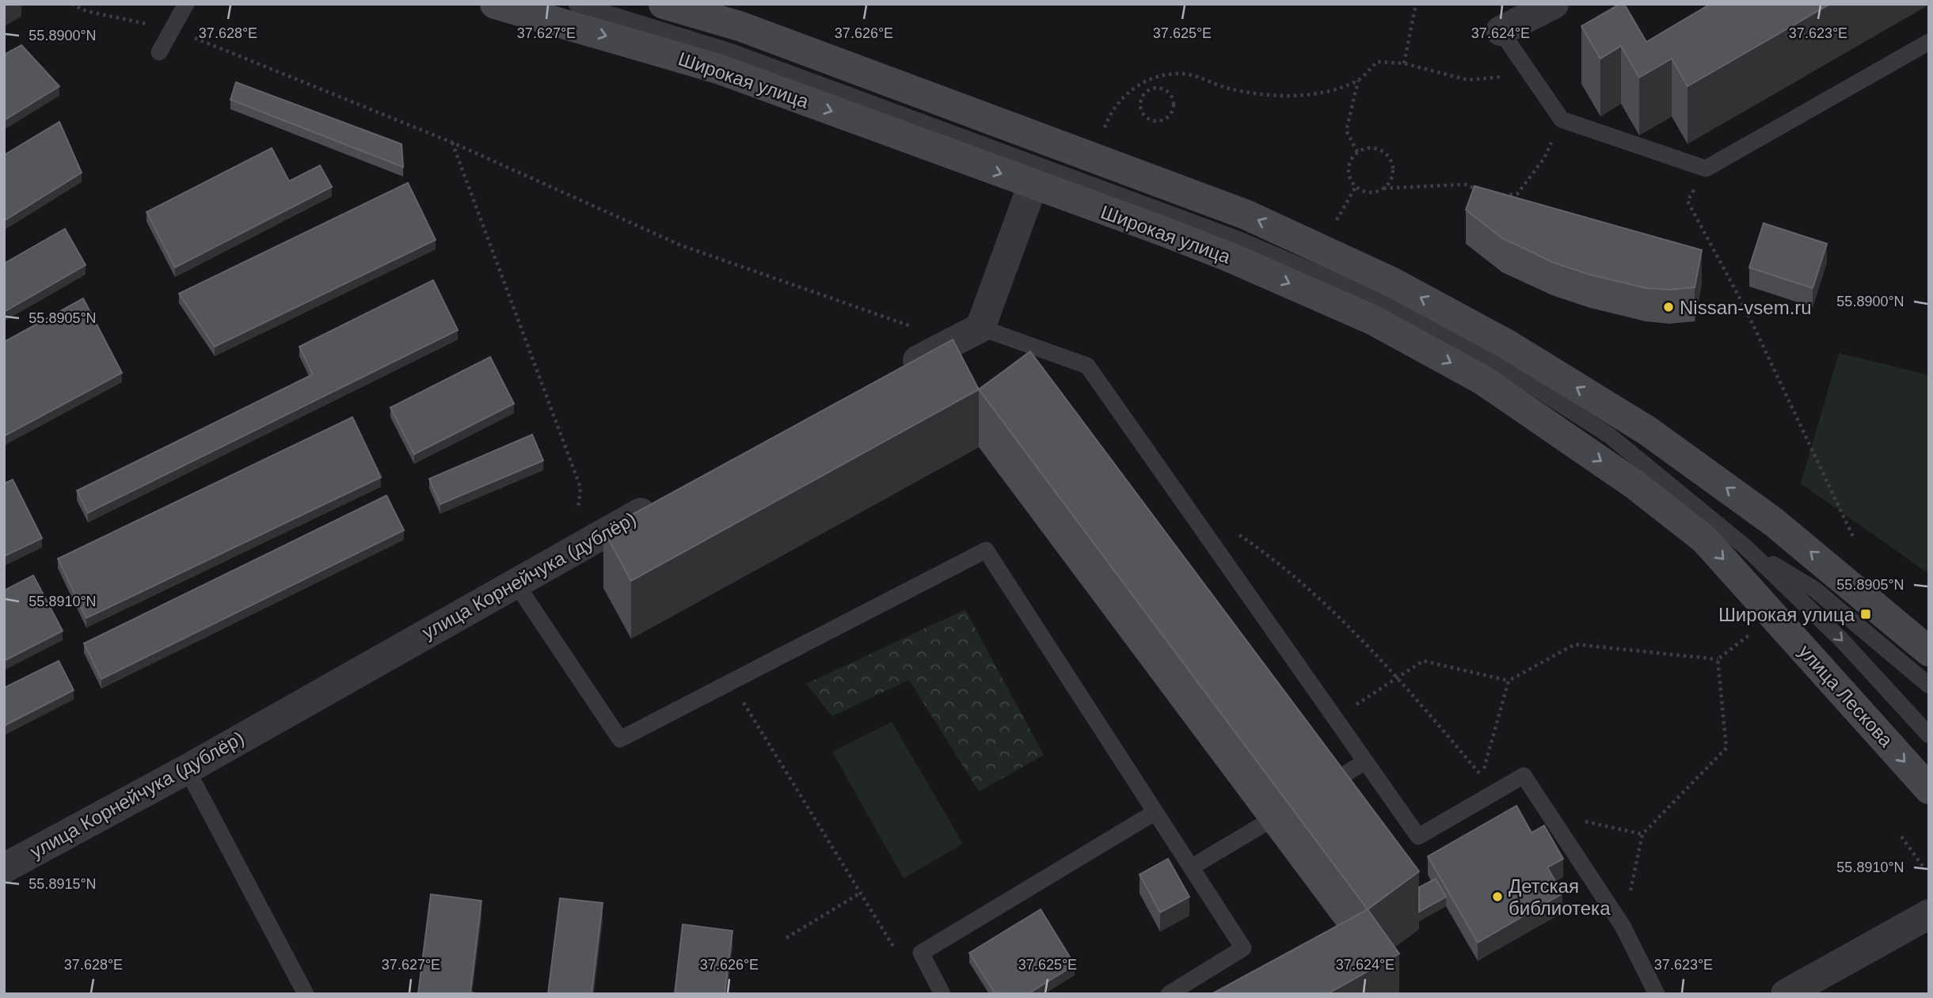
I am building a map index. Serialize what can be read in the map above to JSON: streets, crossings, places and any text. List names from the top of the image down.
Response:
{
  "streets": {
    "main road": ["Широкая улица", "улица Лескова"],
    "street": ["улица Корнейчука (дублёр)"]
  },
  "crossings": [
    ["Широкая улица", "улица Лескова"]
  ],
  "places": {
    "other": ["Nissan-vsem.ru", "Детская библиотека"],
    "transit": ["Широкая улица"]
  },
  "coordinates": [
    "37.628°E",
    "37.627°E",
    "37.626°E",
    "37.625°E",
    "37.624°E",
    "37.623°E",
    "55.8900°N",
    "55.8905°N",
    "55.8910°N",
    "55.8915°N"
  ]
}
